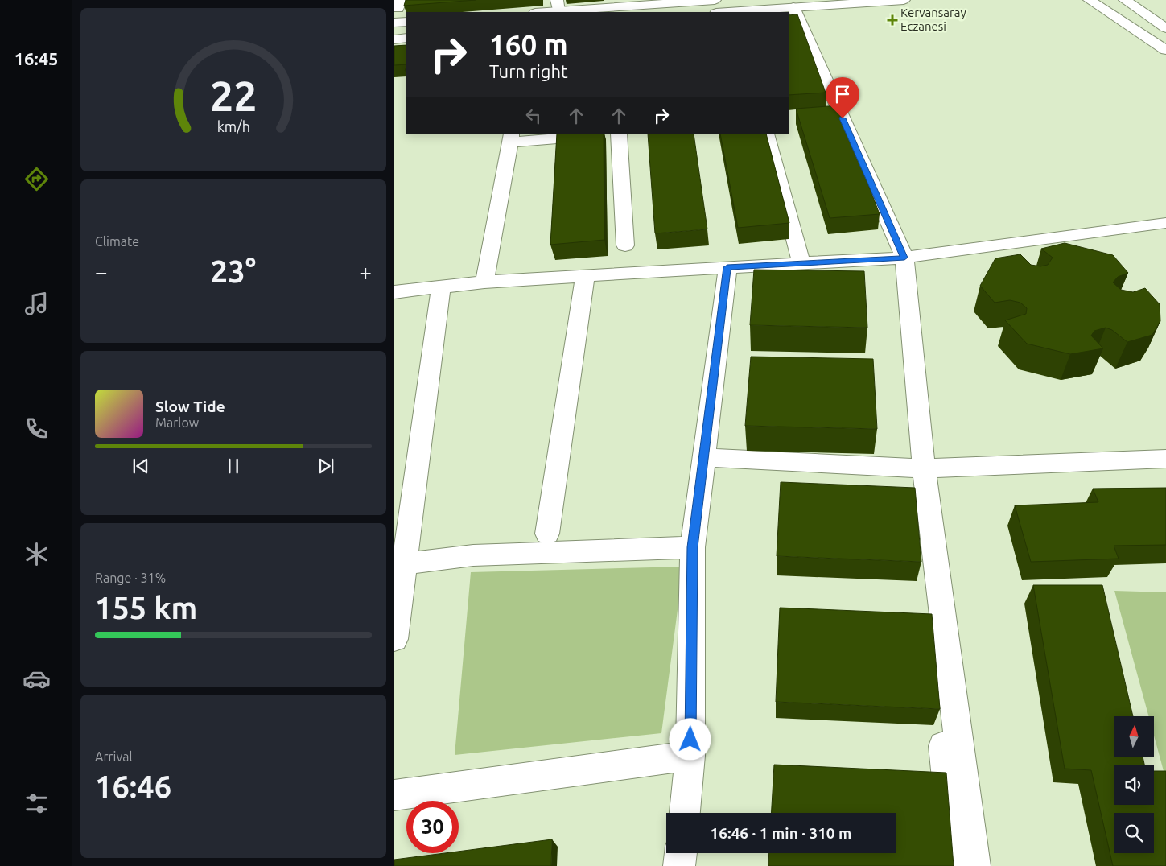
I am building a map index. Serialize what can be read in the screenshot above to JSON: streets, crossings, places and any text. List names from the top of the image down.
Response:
{
  "places": {
    "health": ["Kervansaray Eczanesi"]
  },
  "north": "top",
  "page": {
    "tabs": "16:45",
    "turn": ["160 m", "Turn right"],
    "tile": [
      "Climate",
      ["Range · 31%", "155 km"],
      ["Arrival", "16:46"]
    ],
    "heat": ["−", "23°", "+"],
    "song": ["Slow Tide", "Marlow"],
    "limit": "30",
    "trip": "16:46 · 1 min · 310 m",
    "gauge": ["22", "km/h"]
  }
}
